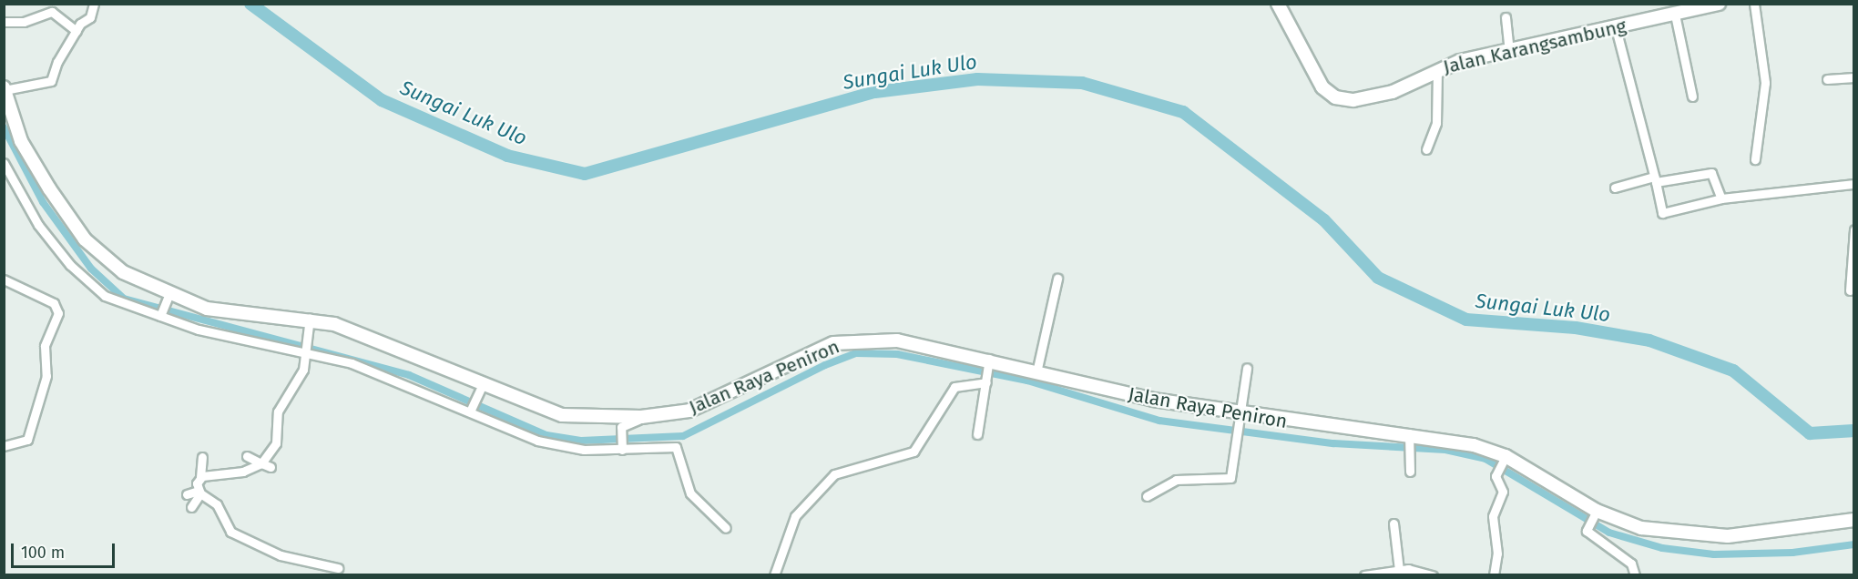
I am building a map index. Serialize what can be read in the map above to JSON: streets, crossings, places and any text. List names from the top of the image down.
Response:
{
  "streets": {
    "main road": ["Jalan Karangsambung", "Jalan Raya Peniron"]
  },
  "water": ["Sungai Luk Ulo"],
  "scale_bar": "100 m"
}
